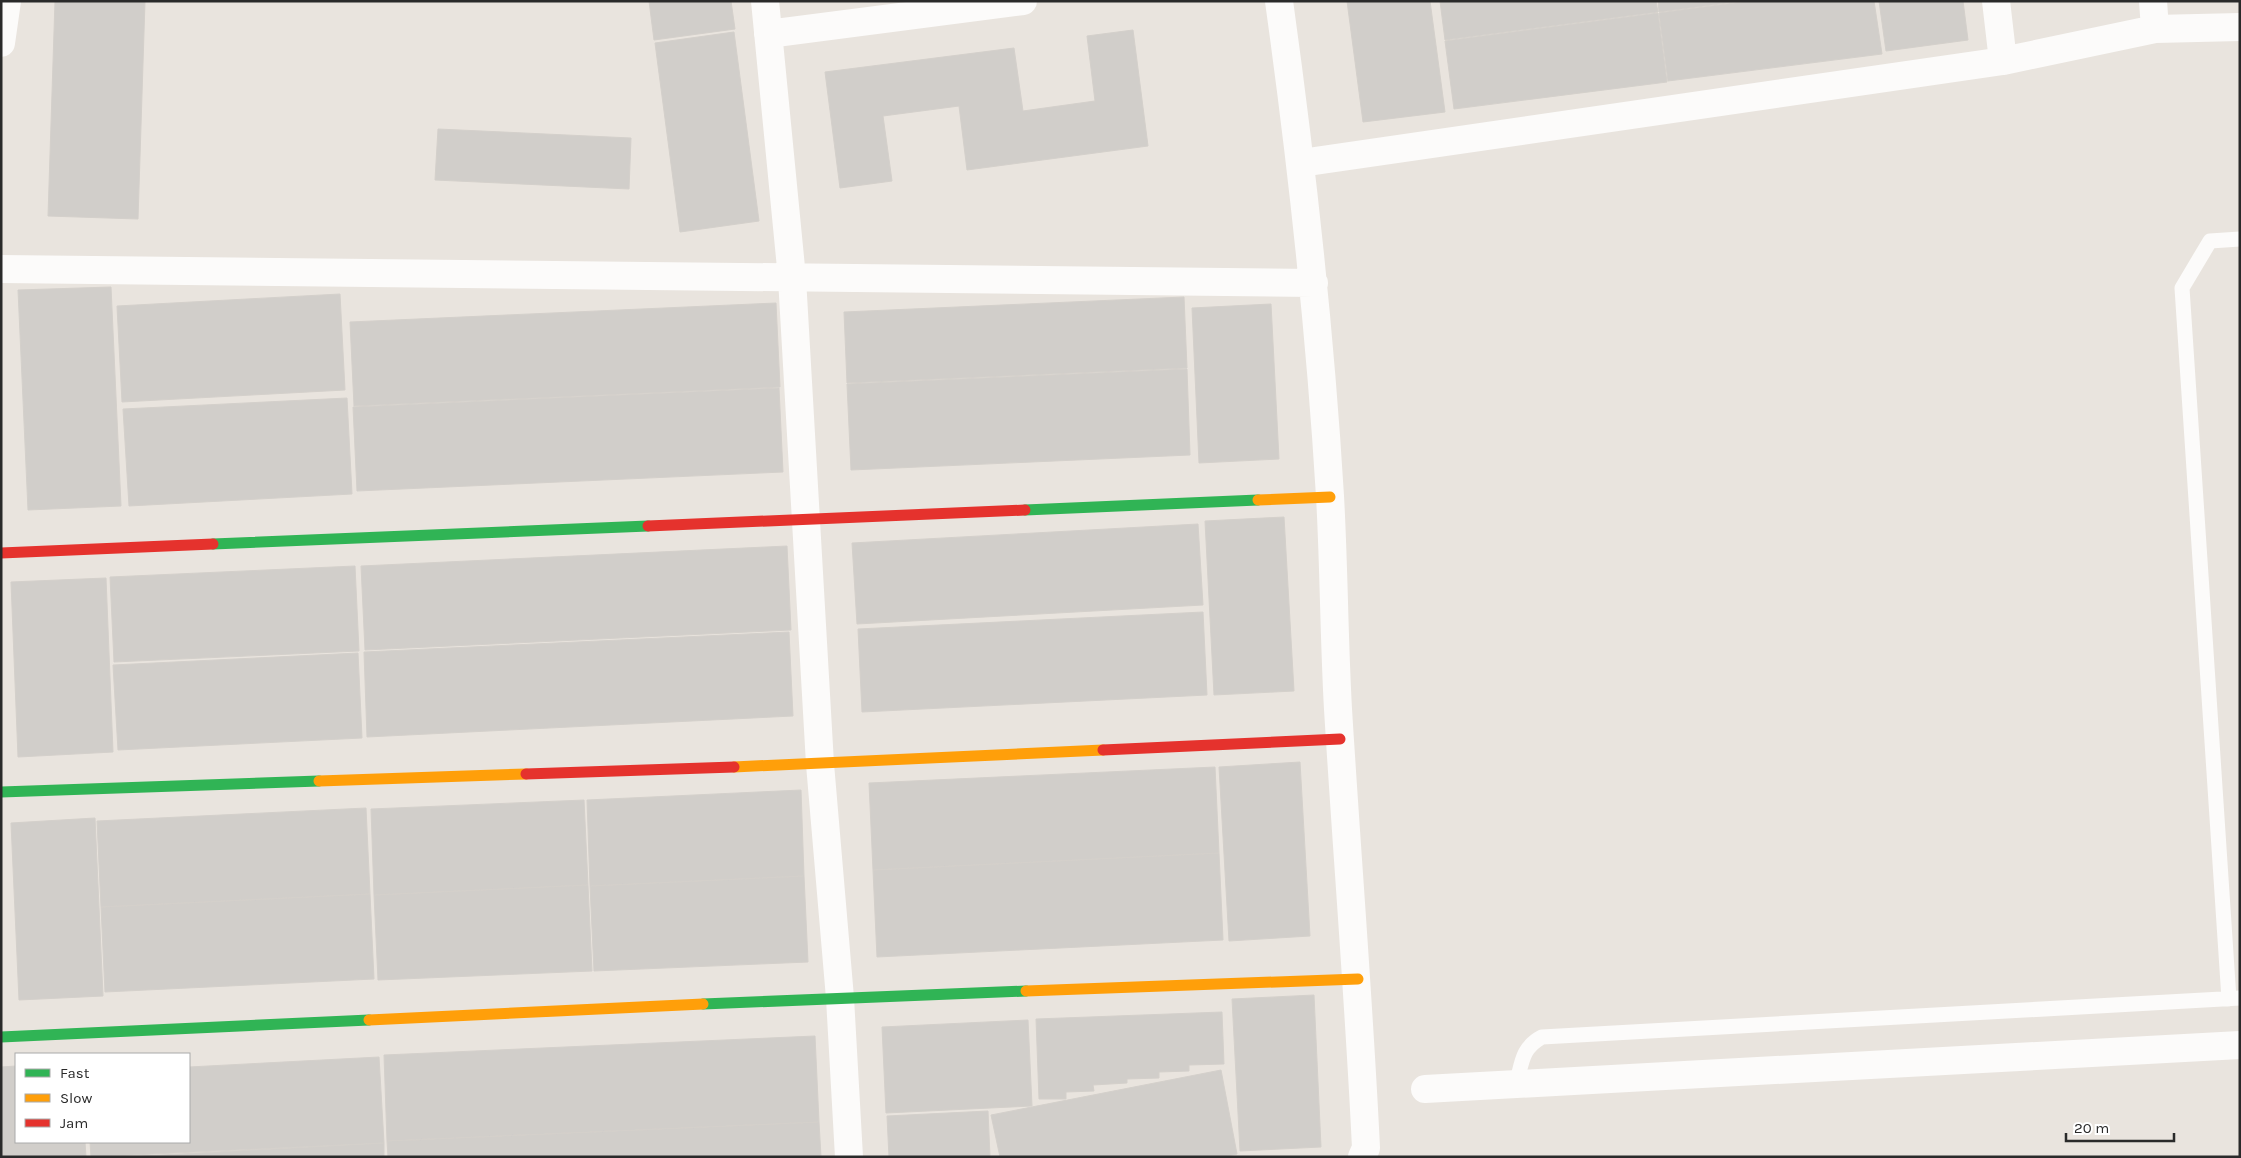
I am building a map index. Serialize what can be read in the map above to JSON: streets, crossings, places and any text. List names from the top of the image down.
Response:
{
  "legend": ["Fast", "Slow", "Jam"],
  "scale_bar": "20 m"
}
